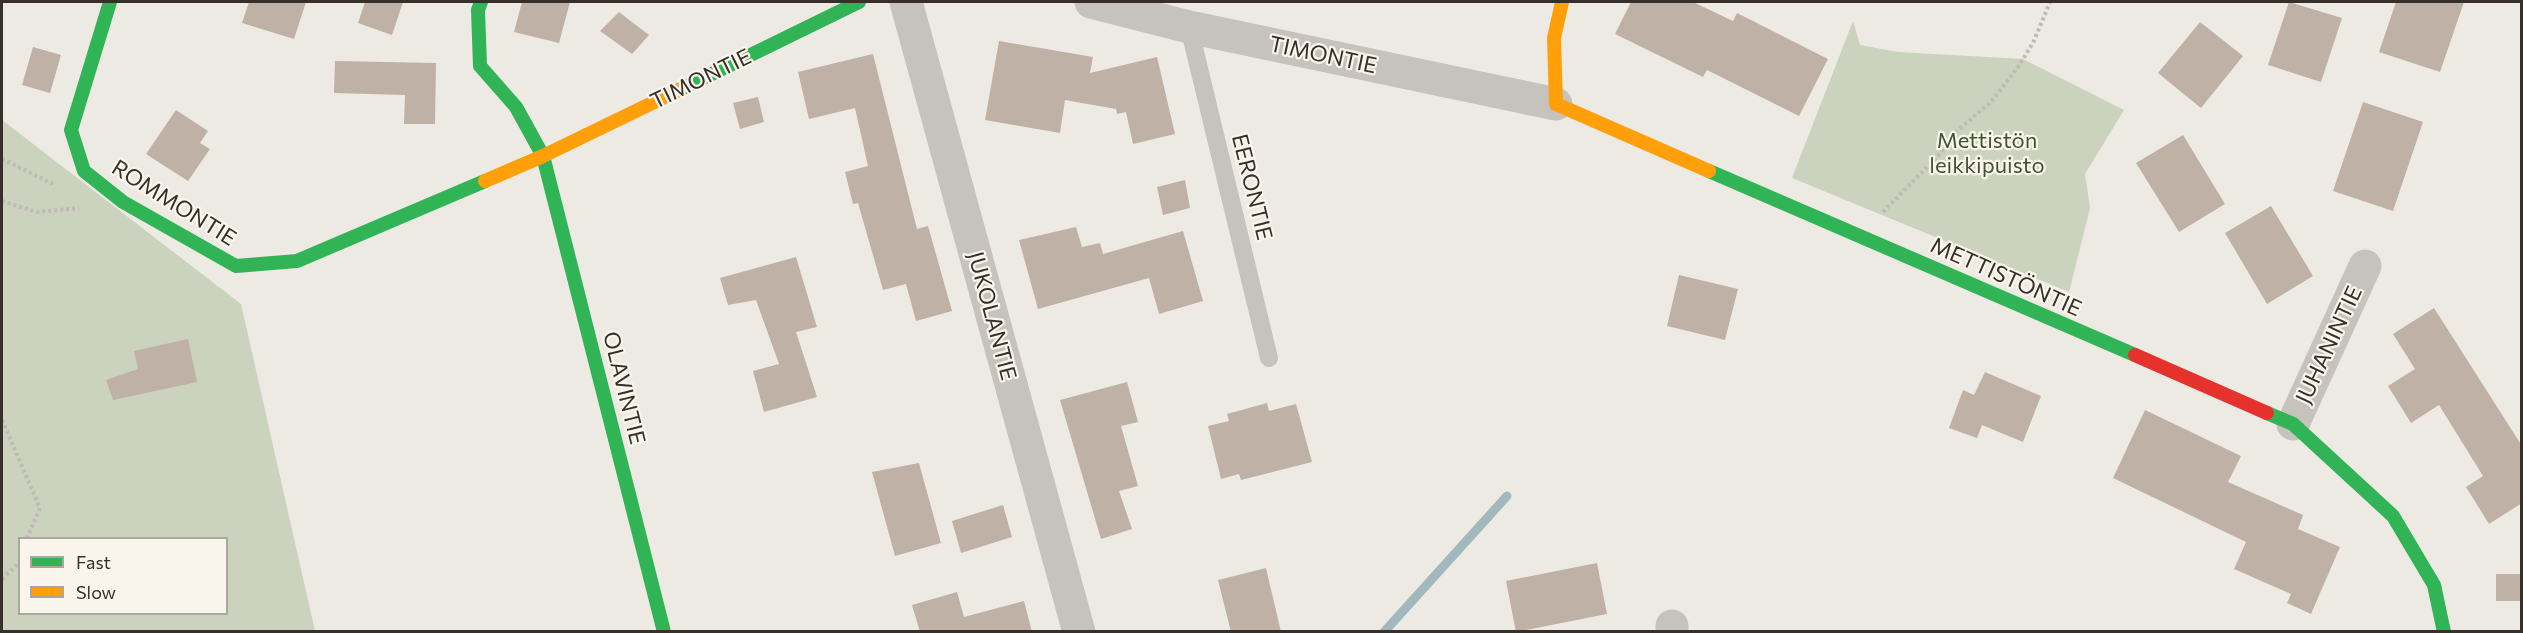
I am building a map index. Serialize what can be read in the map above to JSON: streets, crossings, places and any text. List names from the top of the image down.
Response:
{
  "streets": {
    "street": [
      "TIMONTIE",
      "ROMMONTIE",
      "METTISTÖNTIE",
      "JUKOLANTIE",
      "JUHANINTIE",
      "OLAVINTIE"
    ],
    "lane": ["EERONTIE"]
  },
  "crossings": [
    ["TIMONTIE", "EERONTIE"],
    ["TIMONTIE", "ROMMONTIE"],
    ["TIMONTIE", "METTISTÖNTIE"],
    ["TIMONTIE", "OLAVINTIE"],
    ["ROMMONTIE", "OLAVINTIE"],
    ["METTISTÖNTIE", "JUHANINTIE"]
  ],
  "parks": ["Mettistön leikkipuisto"],
  "legend": ["Fast", "Slow"]
}
